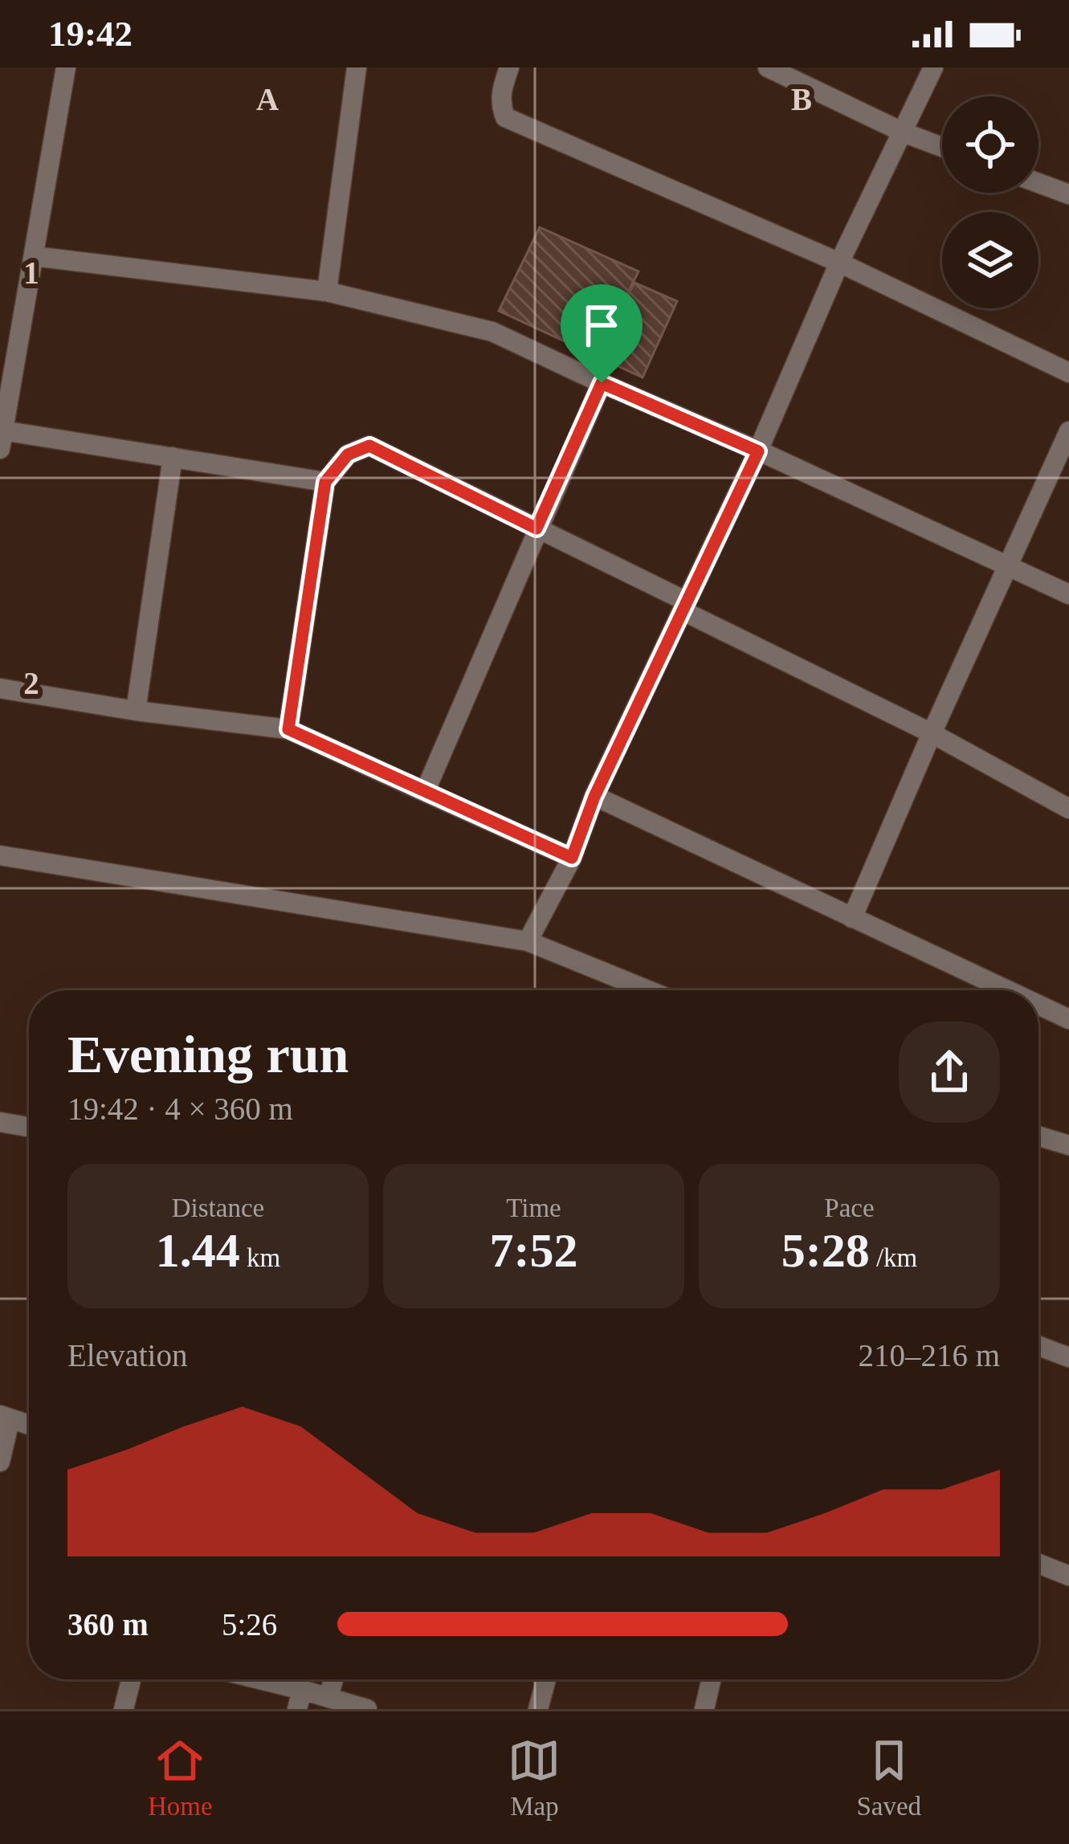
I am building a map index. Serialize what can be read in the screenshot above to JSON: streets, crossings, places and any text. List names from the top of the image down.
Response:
{
  "page": {
    "status": "19:42",
    "heading": ["Evening run", "19:42 · 4 × 360 m"],
    "stats": [
      ["Distance", "1.44 km"],
      ["Time", "7:52"],
      ["Pace", "5:28 /km"]
    ],
    "chart": ["Elevation", "210–216 m"],
    "list": [
      {
        "name": "360 m",
        "note": "5:26"
      }
    ],
    "tabs": ["Home", "Map", "Saved"]
  },
  "grid": {
    "columns": ["A", "B"],
    "rows": ["1", "2"]
  }
}
